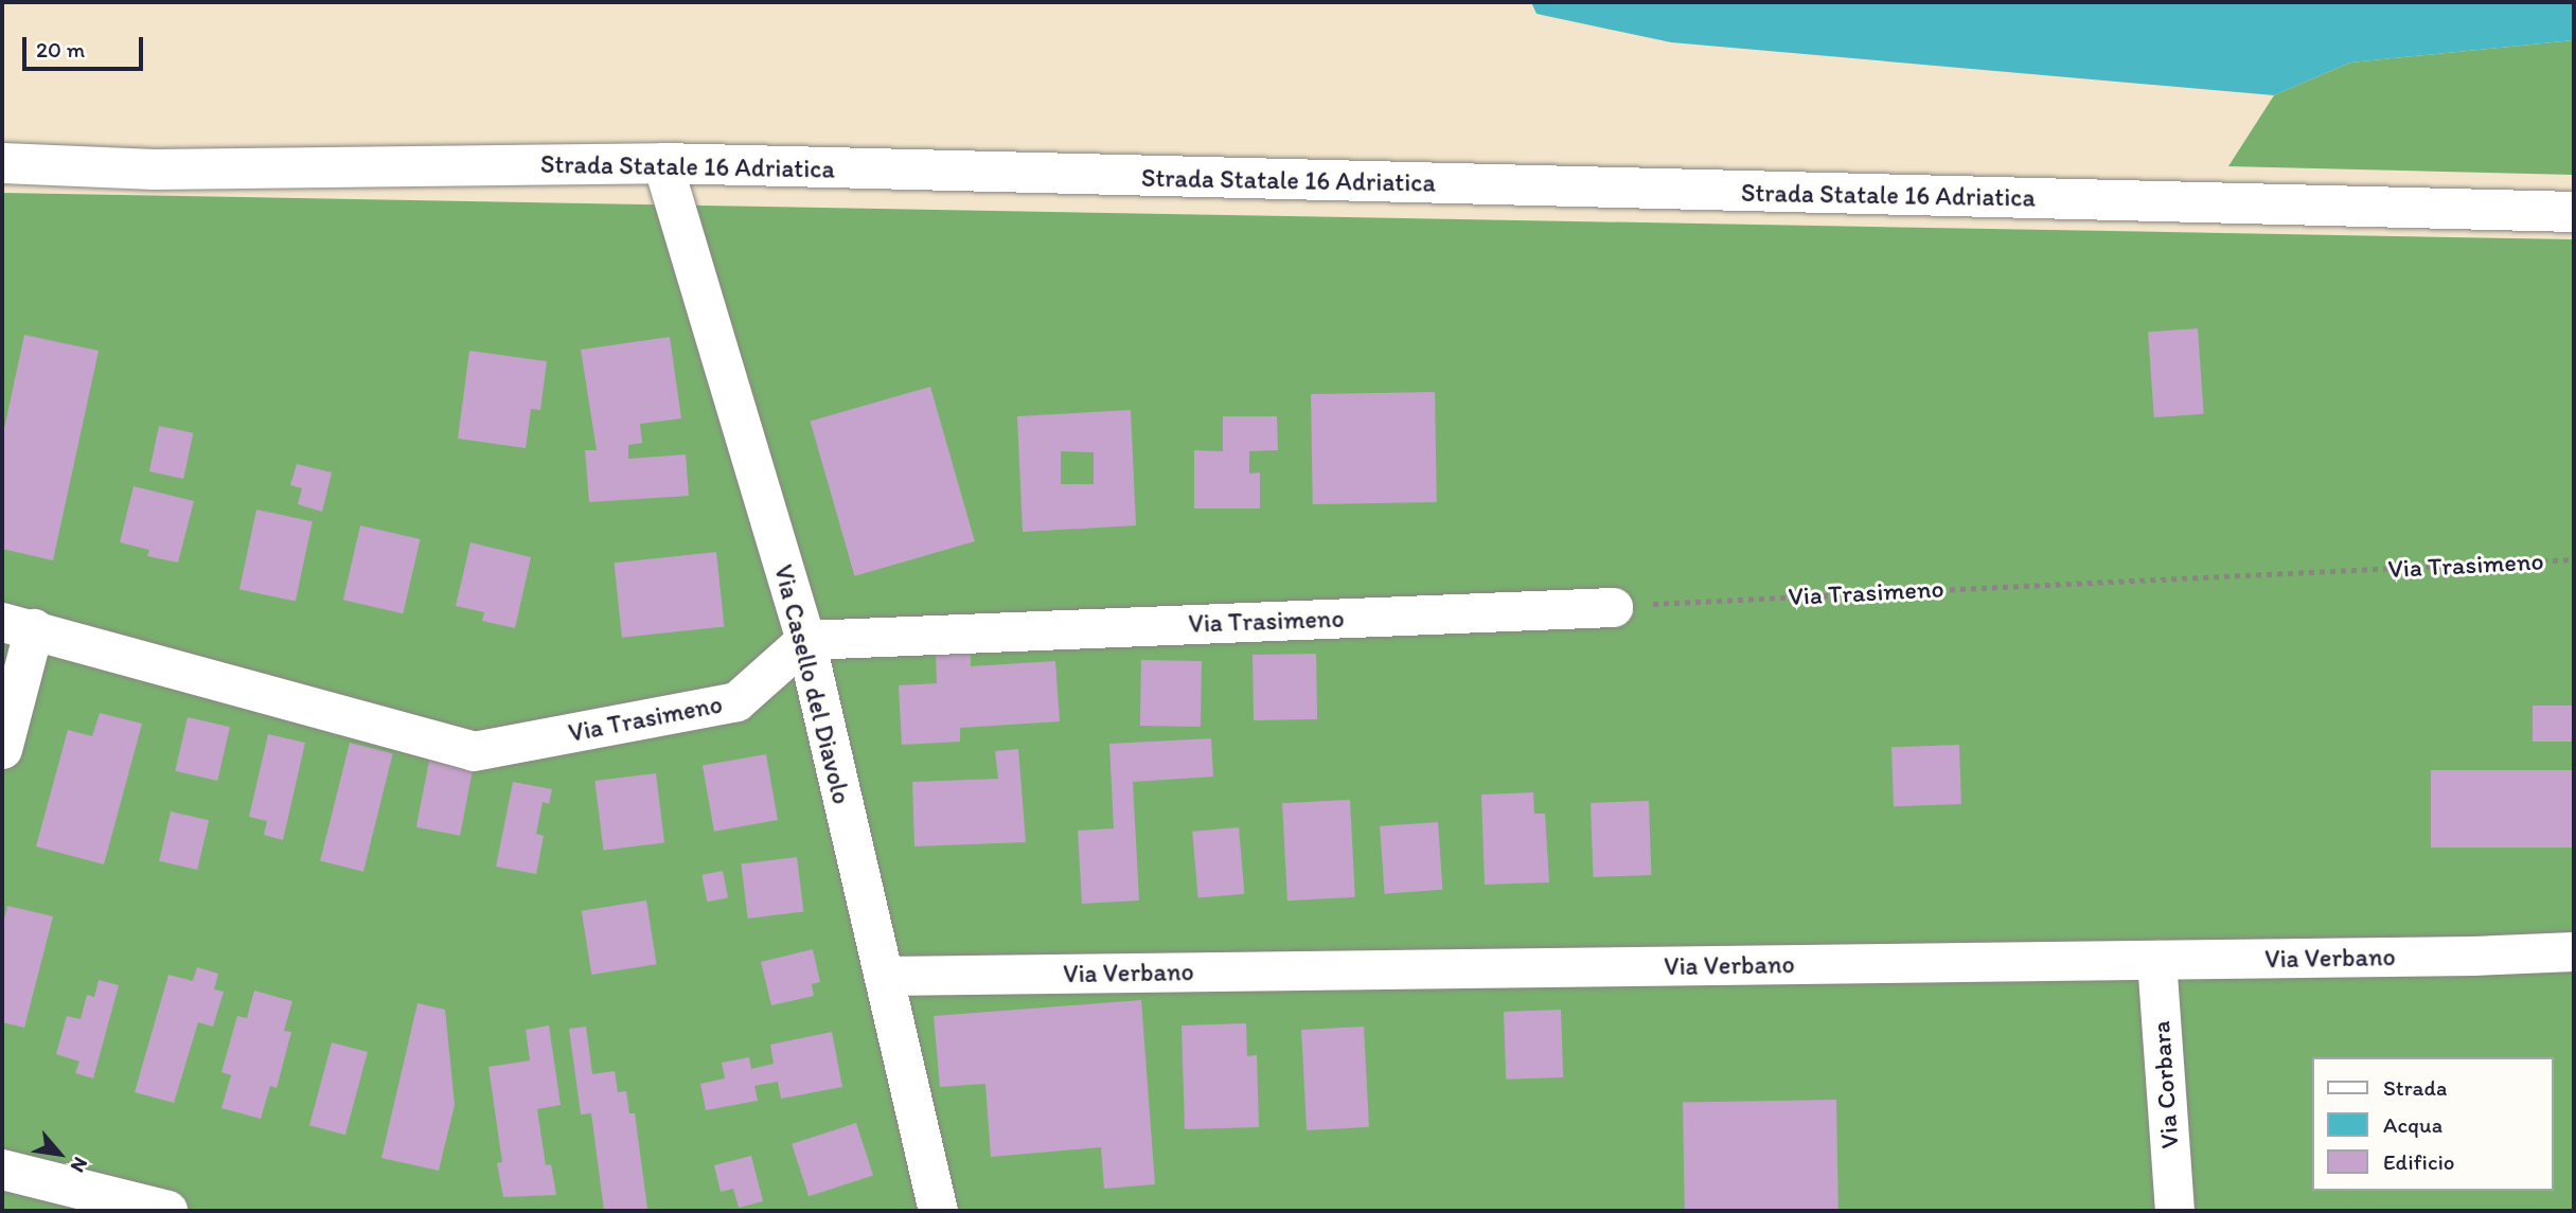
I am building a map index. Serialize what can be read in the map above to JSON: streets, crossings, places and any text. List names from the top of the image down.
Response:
{
  "streets": {
    "main road": ["Strada Statale 16 Adriatica"],
    "street": [
      "Via Trasimeno",
      "Via Casello del Diavolo",
      "Via Verbano",
      "Via Corbara"
    ]
  },
  "crossings": [
    ["Strada Statale 16 Adriatica", "Via Casello del Diavolo"],
    ["Via Trasimeno", "Via Casello del Diavolo"],
    ["Via Casello del Diavolo", "Via Verbano"],
    ["Via Verbano", "Via Corbara"]
  ],
  "legend": ["Strada", "Acqua", "Edificio"],
  "scale_bar": "20 m",
  "north": "bottom right"
}
